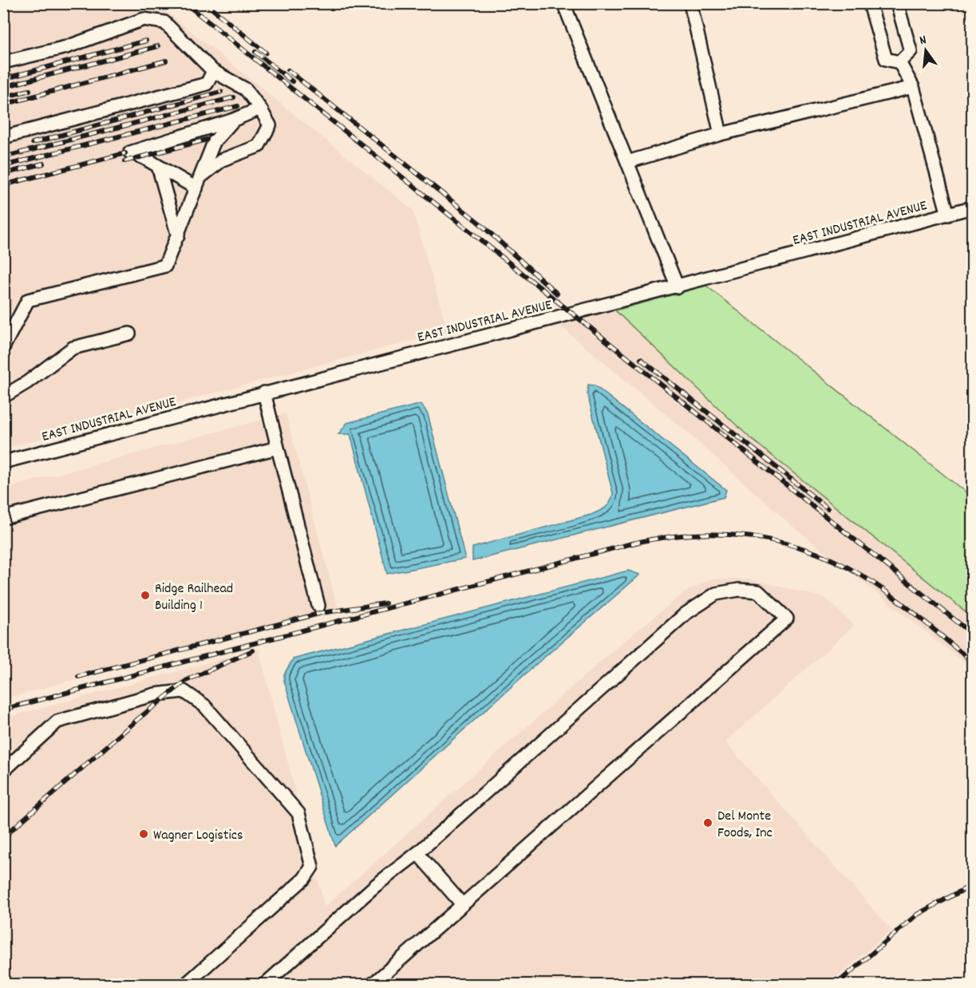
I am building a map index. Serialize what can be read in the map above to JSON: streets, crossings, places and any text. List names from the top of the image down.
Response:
{
  "streets": {
    "street": ["EAST INDUSTRIAL AVENUE"]
  },
  "places": ["Ridge Railhead Building 1", "Del Monte Foods, Inc", "Wagner Logistics"],
  "north": "top"
}
